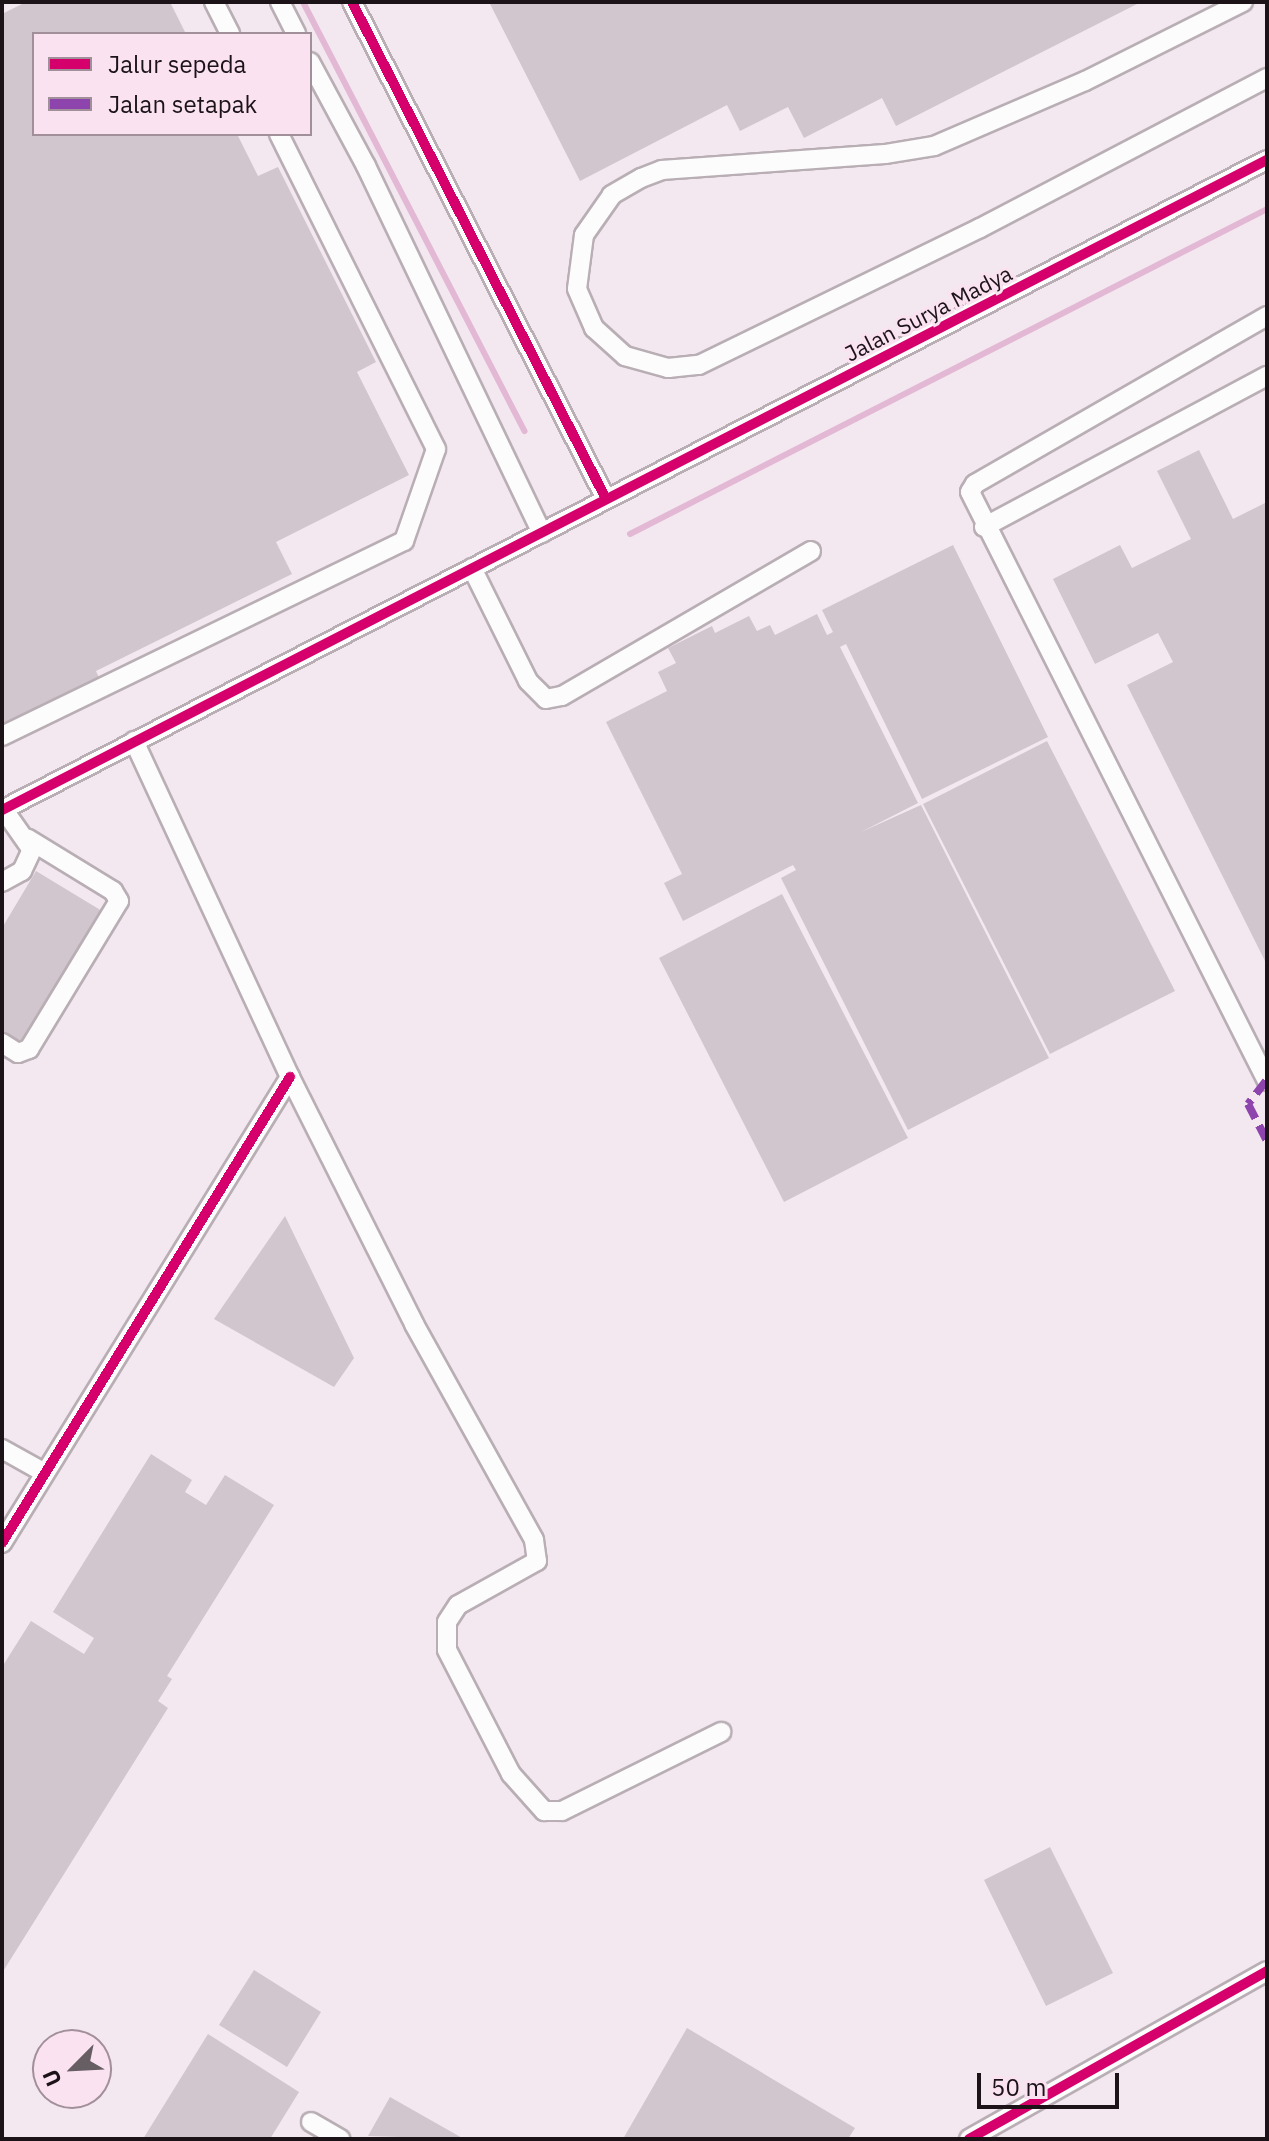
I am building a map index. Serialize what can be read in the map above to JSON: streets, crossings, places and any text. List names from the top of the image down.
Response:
{
  "streets": {
    "street": ["Jalan Surya Madya"]
  },
  "legend": ["Jalur sepeda", "Jalan setapak"],
  "scale_bar": "50 m",
  "north": "bottom left"
}
